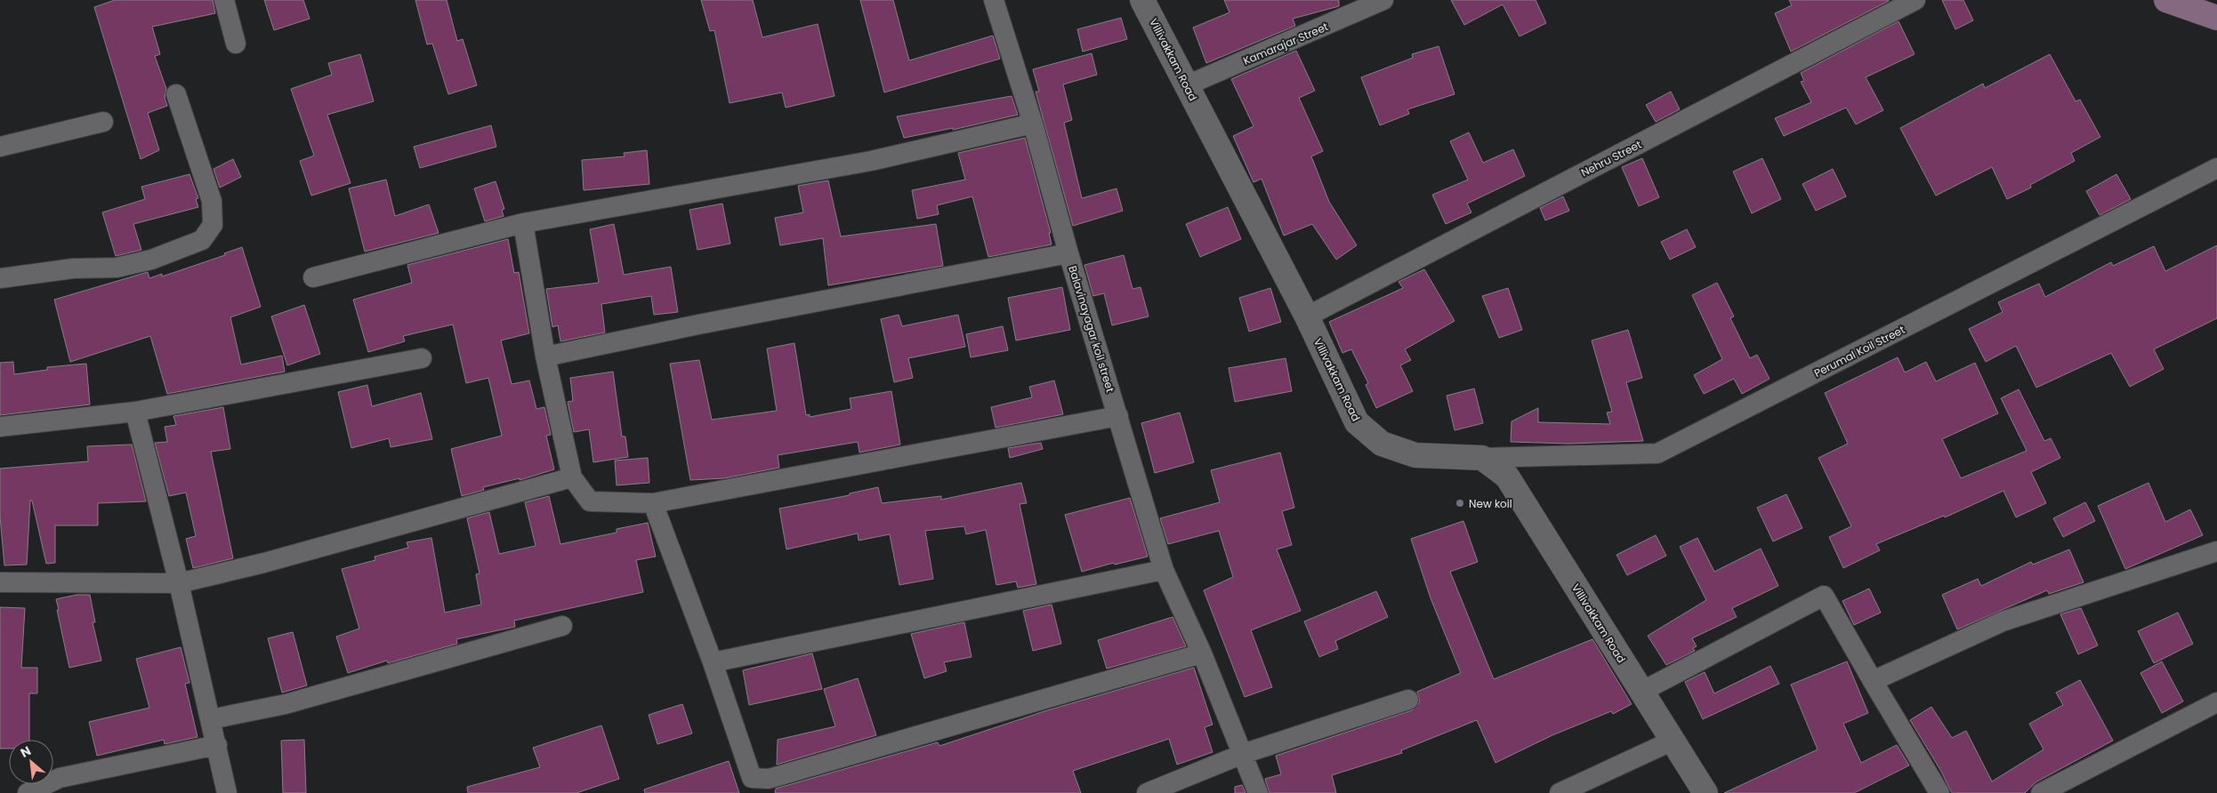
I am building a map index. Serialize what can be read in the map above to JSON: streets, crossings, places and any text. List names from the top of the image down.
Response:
{
  "streets": {
    "street": [
      "Kamarajar Street",
      "Villivakkam Road",
      "Nehru Street",
      "Balavinayagar koil street",
      "Perumal Koil Street"
    ]
  },
  "crossings": [
    ["Kamarajar Street", "Villivakkam Road"],
    ["Villivakkam Road", "Nehru Street"],
    ["Villivakkam Road", "Perumal Koil Street"]
  ],
  "places": ["New koil"],
  "north": "top left"
}
